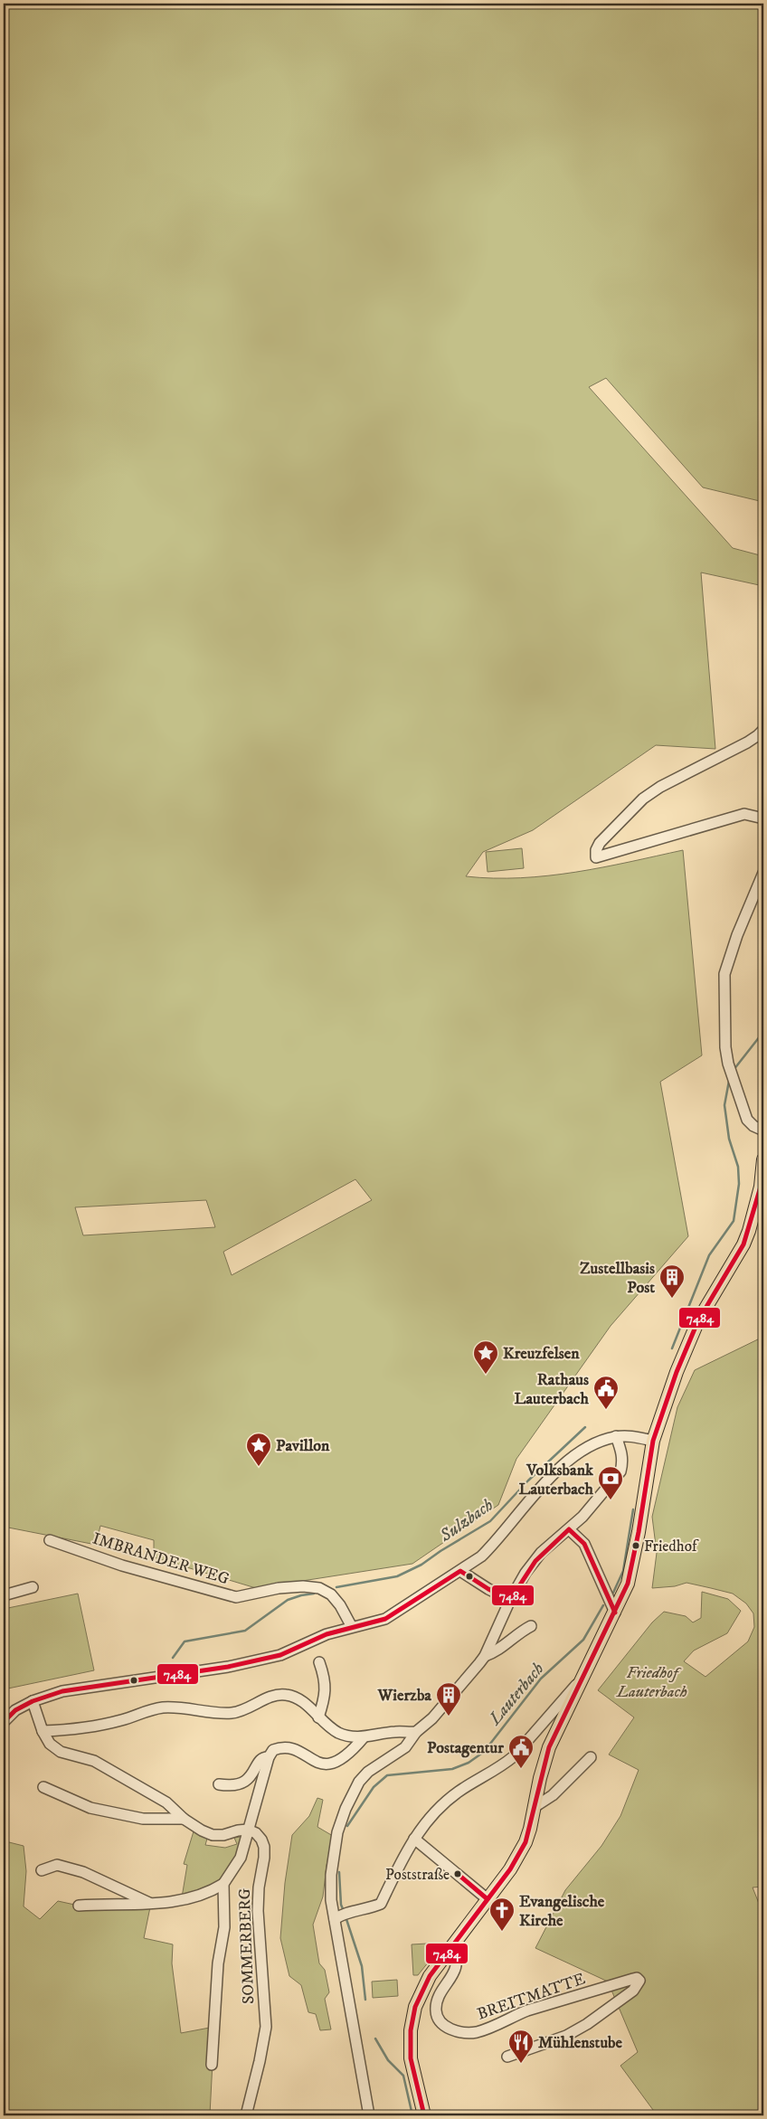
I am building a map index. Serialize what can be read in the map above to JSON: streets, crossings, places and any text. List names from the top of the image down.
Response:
{
  "streets": {
    "street": ["IMBRANDER WEG", "SOMMERBERG", "BREITMATTE"]
  },
  "water": ["Sulzbach", "Lauterbach"],
  "parks": ["Friedhof Lauterbach"],
  "places": {
    "building": ["Zustellbasis Post", "Wierzba"],
    "place": ["Kreuzfelsen", "Pavillon"],
    "public building": ["Rathaus Lauterbach", "Postagentur"],
    "bank": ["Volksbank Lauterbach"],
    "other": ["Friedhof", "Poststraße"],
    "church": ["Evangelische Kirche"],
    "restaurant": ["Mühlenstube"]
  },
  "lines": ["transit line 7484"]
}
